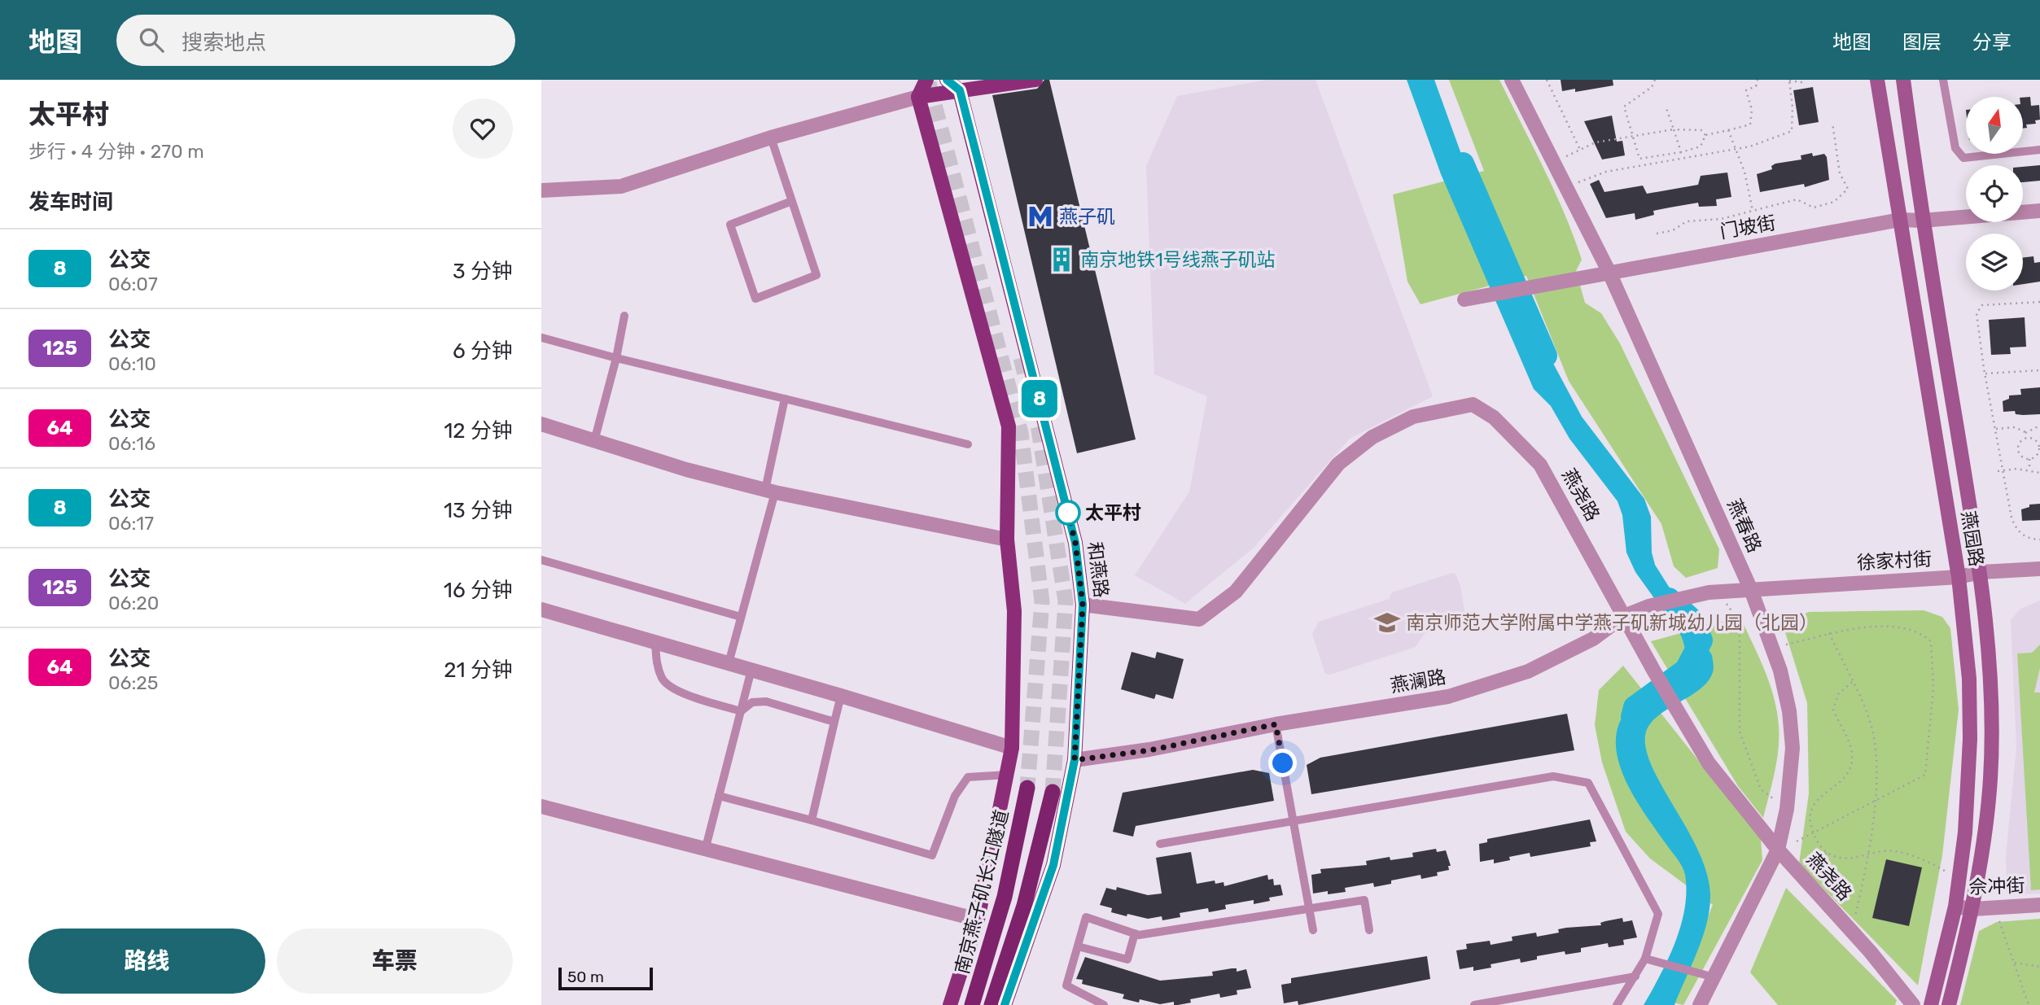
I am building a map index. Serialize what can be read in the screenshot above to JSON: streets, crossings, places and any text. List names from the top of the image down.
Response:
{
  "streets": {
    "highway": ["南京燕子矶长江隧道"],
    "main road": ["燕园路", "和燕路"],
    "street": [
      "门坡街",
      "燕尧路",
      "燕春路",
      "徐家村街",
      "燕澜路",
      "佘冲街"
    ]
  },
  "crossings": [
    ["门坡街", "燕春路"],
    ["门坡街", "燕园路"],
    ["燕尧路", "燕春路"],
    ["燕尧路", "和燕路"],
    ["燕尧路", "燕澜路"],
    ["燕春路", "徐家村街"],
    ["燕春路", "燕澜路"],
    ["燕园路", "徐家村街"],
    ["燕园路", "佘冲街"],
    ["徐家村街", "燕澜路"],
    ["和燕路", "燕澜路"]
  ],
  "places": {
    "metro station": ["燕子矶"],
    "building": ["南京地铁1号线燕子矶站"],
    "other": ["太平村"],
    "school or university": ["南京师范大学附属中学燕子矶新城幼儿园（北园）"]
  },
  "lines": ["bus line 8"],
  "scale_bar": "50 m",
  "north": "top",
  "page": {
    "header": "地图",
    "search": "搜索地点",
    "nav": ["地图", "图层", "分享"],
    "heading": [
      ["太平村", "步行 · 4 分钟 · 270 m"],
      "发车时间"
    ],
    "on_map": "8",
    "list": [
      {
        "mark": "8",
        "name": "公交",
        "note": "06:07",
        "value": "3 分钟"
      },
      {
        "mark": "125",
        "name": "公交",
        "note": "06:10",
        "value": "6 分钟"
      },
      {
        "mark": "64",
        "name": "公交",
        "note": "06:16",
        "value": "12 分钟"
      },
      {
        "mark": "8",
        "name": "公交",
        "note": "06:17",
        "value": "13 分钟"
      },
      {
        "mark": "125",
        "name": "公交",
        "note": "06:20",
        "value": "16 分钟"
      },
      {
        "mark": "64",
        "name": "公交",
        "note": "06:25",
        "value": "21 分钟"
      }
    ],
    "buttons": ["路线", "车票"],
    "scale": "50 m"
  }
}
